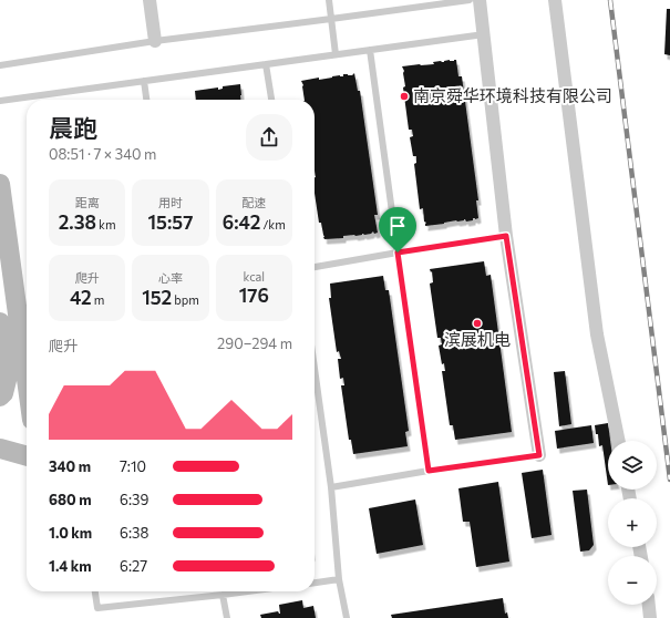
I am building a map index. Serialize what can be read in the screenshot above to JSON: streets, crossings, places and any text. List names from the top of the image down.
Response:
{
  "places": ["南京舜华环境科技有限公司", "滨展机电"],
  "page": {
    "heading": ["晨跑", "08:51 · 7 × 340 m"],
    "stats": [
      ["距离", "2.38 km"],
      ["用时", "15:57"],
      ["配速", "6:42 /km"],
      ["爬升", "42 m"],
      ["心率", "152 bpm"],
      ["kcal", "176"]
    ],
    "chart": ["爬升", "290–294 m"],
    "map_buttons": ["+", "−"],
    "list": [
      {
        "name": "340 m",
        "note": "7:10"
      },
      {
        "name": "680 m",
        "note": "6:39"
      },
      {
        "name": "1.0 km",
        "note": "6:38"
      },
      {
        "name": "1.4 km",
        "note": "6:27"
      }
    ]
  }
}
